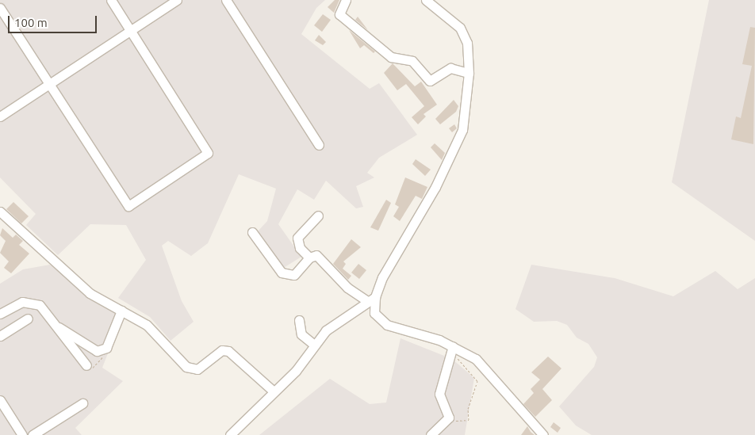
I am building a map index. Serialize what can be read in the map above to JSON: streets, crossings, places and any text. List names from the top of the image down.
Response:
{
  "scale_bar": "100 m"
}
